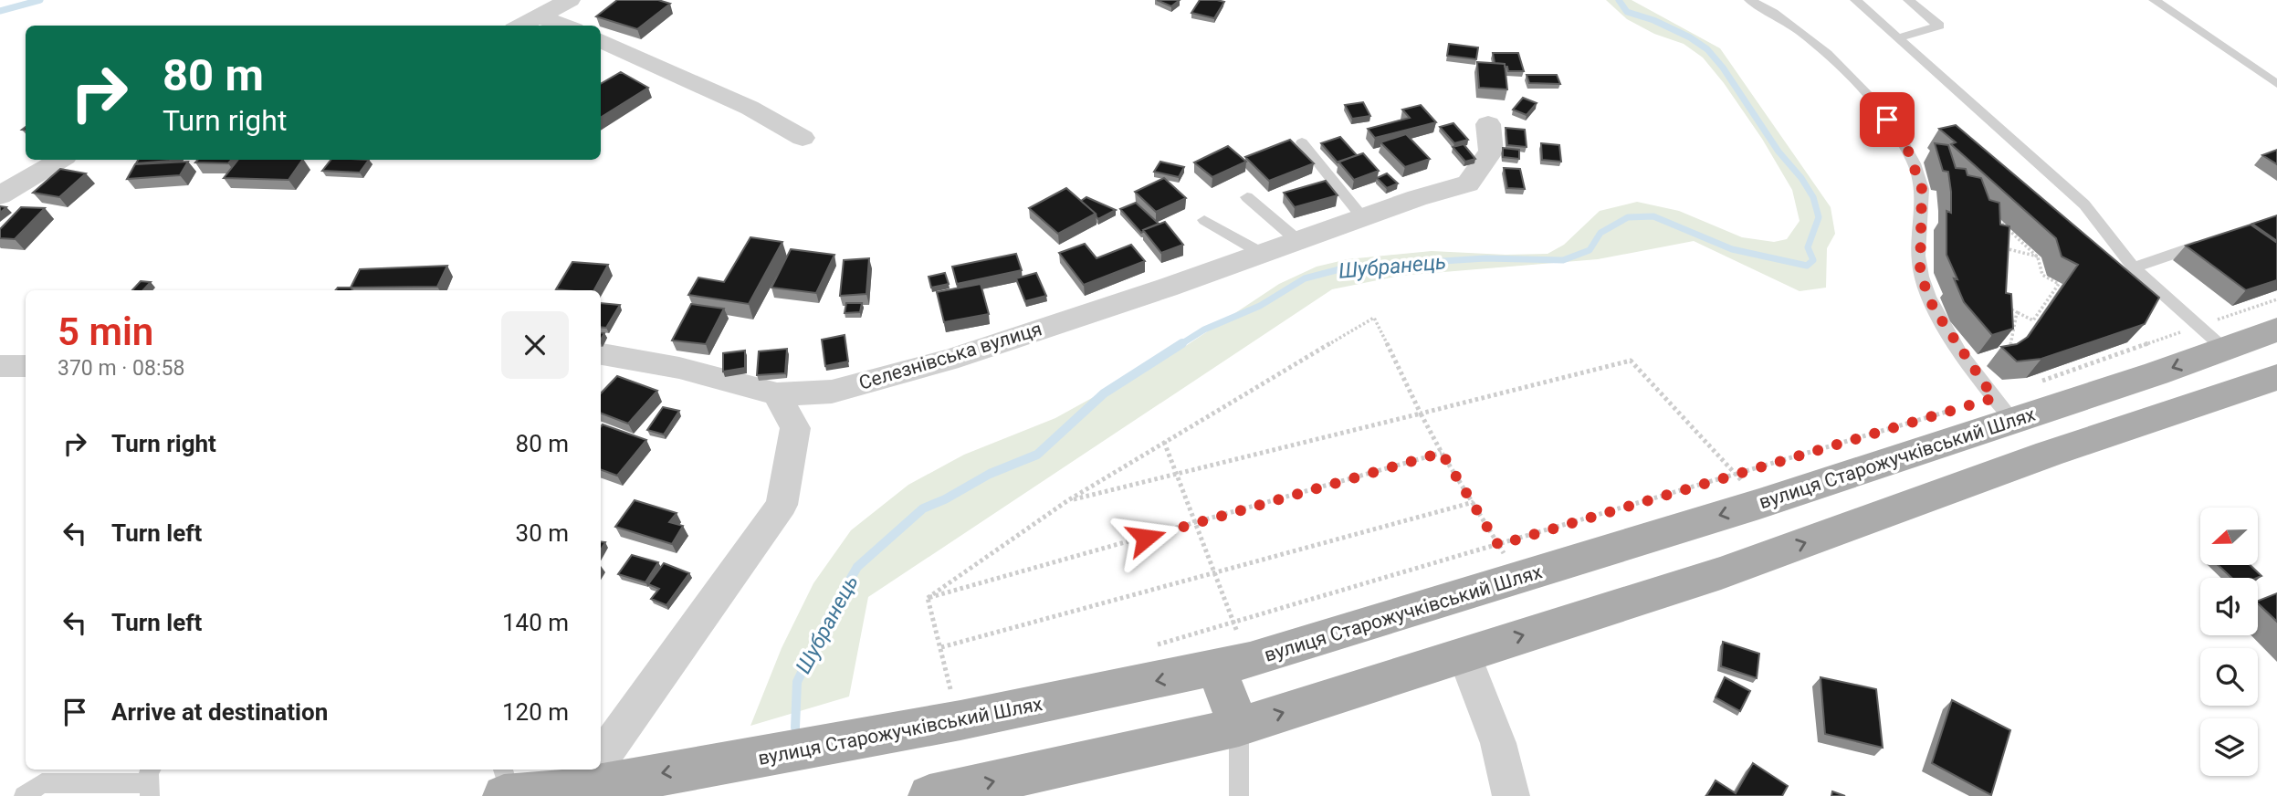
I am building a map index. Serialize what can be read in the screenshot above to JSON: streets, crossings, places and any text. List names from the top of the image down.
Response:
{
  "streets": {
    "main road": ["вулиця Старожучківський Шлях"],
    "street": ["Селезнівська вулиця"]
  },
  "water": ["Шубранець"],
  "north": "left",
  "page": {
    "turn": ["80 m", "Turn right"],
    "heading": ["5 min", "370 m · 08:58"],
    "list": [
      {
        "name": "Turn right",
        "value": "80 m"
      },
      {
        "name": "Turn left",
        "value": "30 m"
      },
      {
        "name": "Turn left",
        "value": "140 m"
      },
      {
        "name": "Arrive at destination",
        "value": "120 m"
      }
    ]
  }
}
